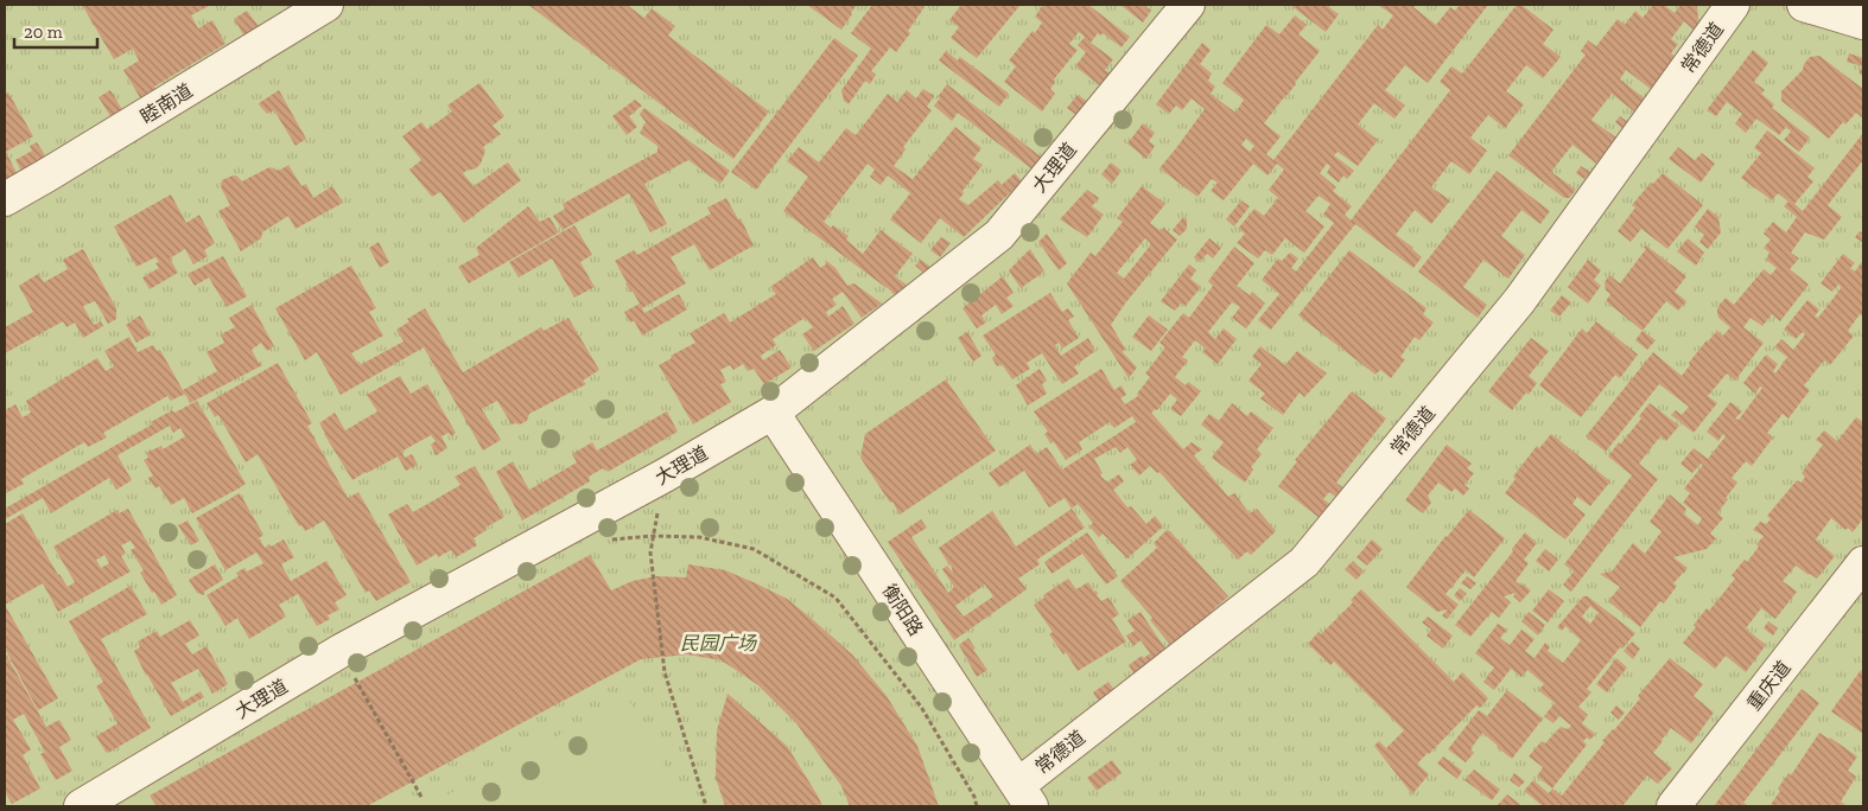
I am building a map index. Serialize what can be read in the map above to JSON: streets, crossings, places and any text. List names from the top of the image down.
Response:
{
  "streets": {
    "street": [
      "常德道",
      "睦南道",
      "大理道",
      "衡阳路",
      "重庆道"
    ]
  },
  "crossings": [
    ["常德道", "衡阳路"],
    ["大理道", "衡阳路"]
  ],
  "parks": ["民园广场"],
  "scale_bar": "20 m"
}
